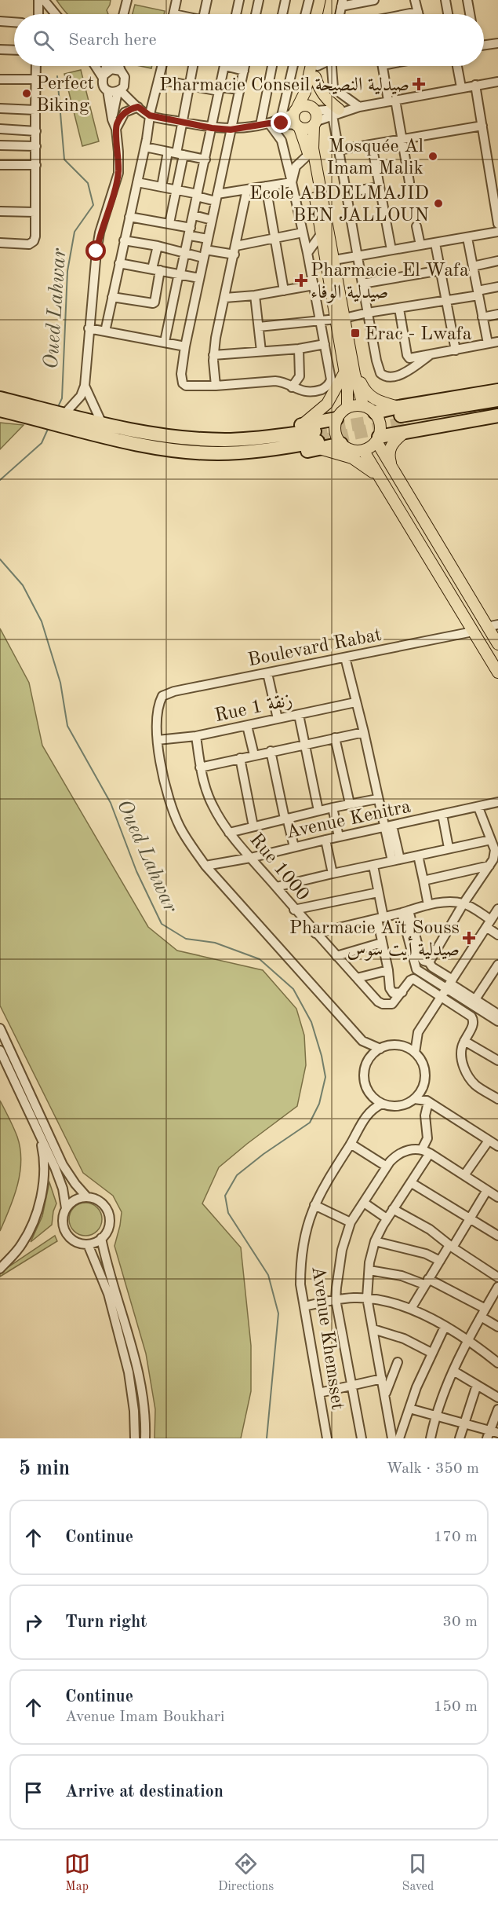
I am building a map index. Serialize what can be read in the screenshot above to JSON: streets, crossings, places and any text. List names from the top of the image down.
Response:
{
  "streets": {
    "street": [
      "Boulevard Rabat",
      "Rue 1 زنقة",
      "Avenue Kenitra",
      "Rue 1000",
      "Avenue Khemsset"
    ]
  },
  "crossings": [
    ["Boulevard Rabat", "Rue 1 زنقة"],
    ["Rue 1 زنقة", "Rue 1000"],
    ["Avenue Kenitra", "Rue 1000"]
  ],
  "water": ["Oued Lahwar"],
  "places": {
    "health": ["Pharmacie Conseil صيدلية النصيحة", "Pharmacie El Wafa صيدلية الوفاء", "Pharmacie Aït Souss صيدلية أيت سوس"],
    "other": ["Perfect Biking", "Mosquée Al Imam Malik", "Ecole ABDELMAJID BEN JALLOUN"],
    "transit": ["Erac - Lwafa"]
  },
  "page": {
    "search": "Search here",
    "heading": ["5 min", "Walk · 350 m"],
    "list": [
      ["Continue", "170 m"],
      ["Turn right", "30 m"],
      ["Continue", "Avenue Imam Boukhari", "150 m"],
      "Arrive at destination"
    ],
    "nav": ["Map", "Directions", "Saved"]
  }
}
